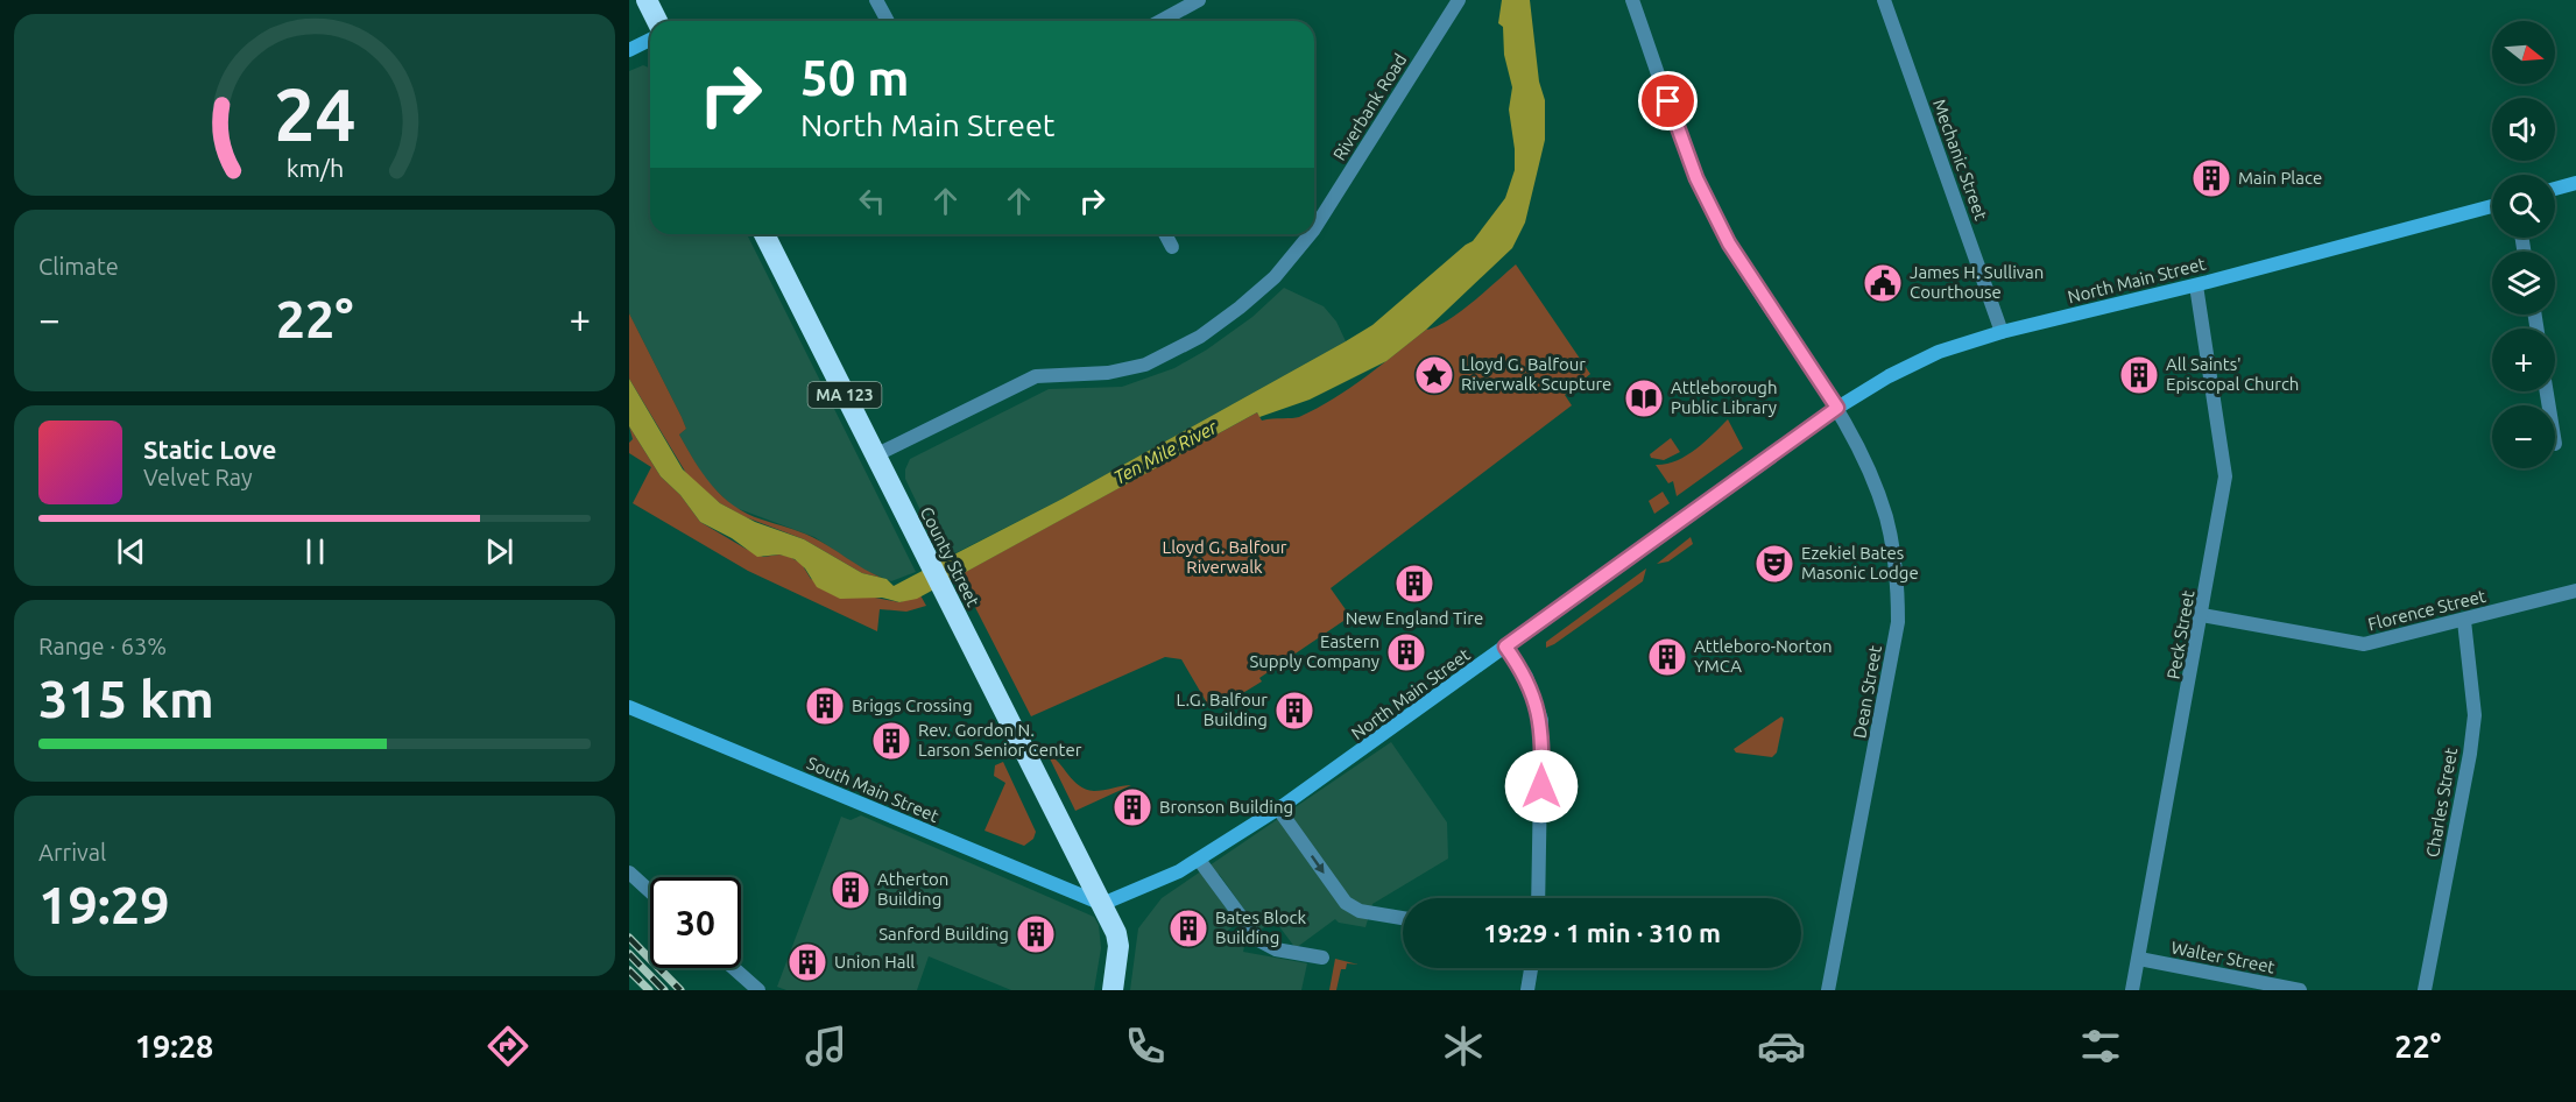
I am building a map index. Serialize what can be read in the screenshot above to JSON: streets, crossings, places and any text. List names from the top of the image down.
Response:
{
  "streets": {
    "highway": ["MA 123", "County Street"],
    "main road": ["North Main Street", "South Main Street"],
    "street": [
      "Riverbank Road",
      "Mechanic Street",
      "Florence Street",
      "Peck Street",
      "Dean Street",
      "Charles Street",
      "Walter Street"
    ]
  },
  "crossings": [
    ["Riverbank Road", "County Street"],
    ["Mechanic Street", "North Main Street"],
    ["North Main Street", "MA 123"],
    ["North Main Street", "County Street"],
    ["North Main Street", "Peck Street"],
    ["North Main Street", "Dean Street"],
    ["North Main Street", "South Main Street"],
    ["MA 123", "County Street"],
    ["MA 123", "South Main Street"],
    ["County Street", "South Main Street"],
    ["Florence Street", "Peck Street"],
    ["Florence Street", "Charles Street"],
    ["Peck Street", "Walter Street"]
  ],
  "water": ["Ten Mile River"],
  "parks": ["Lloyd G. Balfour Riverwalk"],
  "places": {
    "building": [
      "Main Place",
      "All Saints' Episcopal Church",
      "New England Tire",
      "Eastern Supply Company",
      "Attleboro-Norton YMCA",
      "Briggs Crossing",
      "L.G. Balfour Building",
      "Rev. Gordon N. Larson Senior Center",
      "Bronson Building",
      "Atherton Building",
      "Bates Block Building",
      "Sanford Building",
      "Union Hall"
    ],
    "public building": ["James H. Sullivan Courthouse"],
    "place": ["Lloyd G. Balfour Riverwalk Scupture"],
    "library": ["Attleborough Public Library"],
    "theatre": ["Ezekiel Bates Masonic Lodge"]
  },
  "north": "right",
  "page": {
    "map_buttons": ["+", "−"],
    "turn": ["50 m", "North Main Street"],
    "tile": [
      "Climate",
      ["Range · 63%", "315 km"],
      ["Arrival", "19:29"]
    ],
    "heat": ["−", "22°", "+"],
    "song": ["Static Love", "Velvet Ray"],
    "limit": "30",
    "trip": "19:29 · 1 min · 310 m",
    "tabs": ["19:28", "22°"],
    "gauge": ["24", "km/h"]
  }
}
